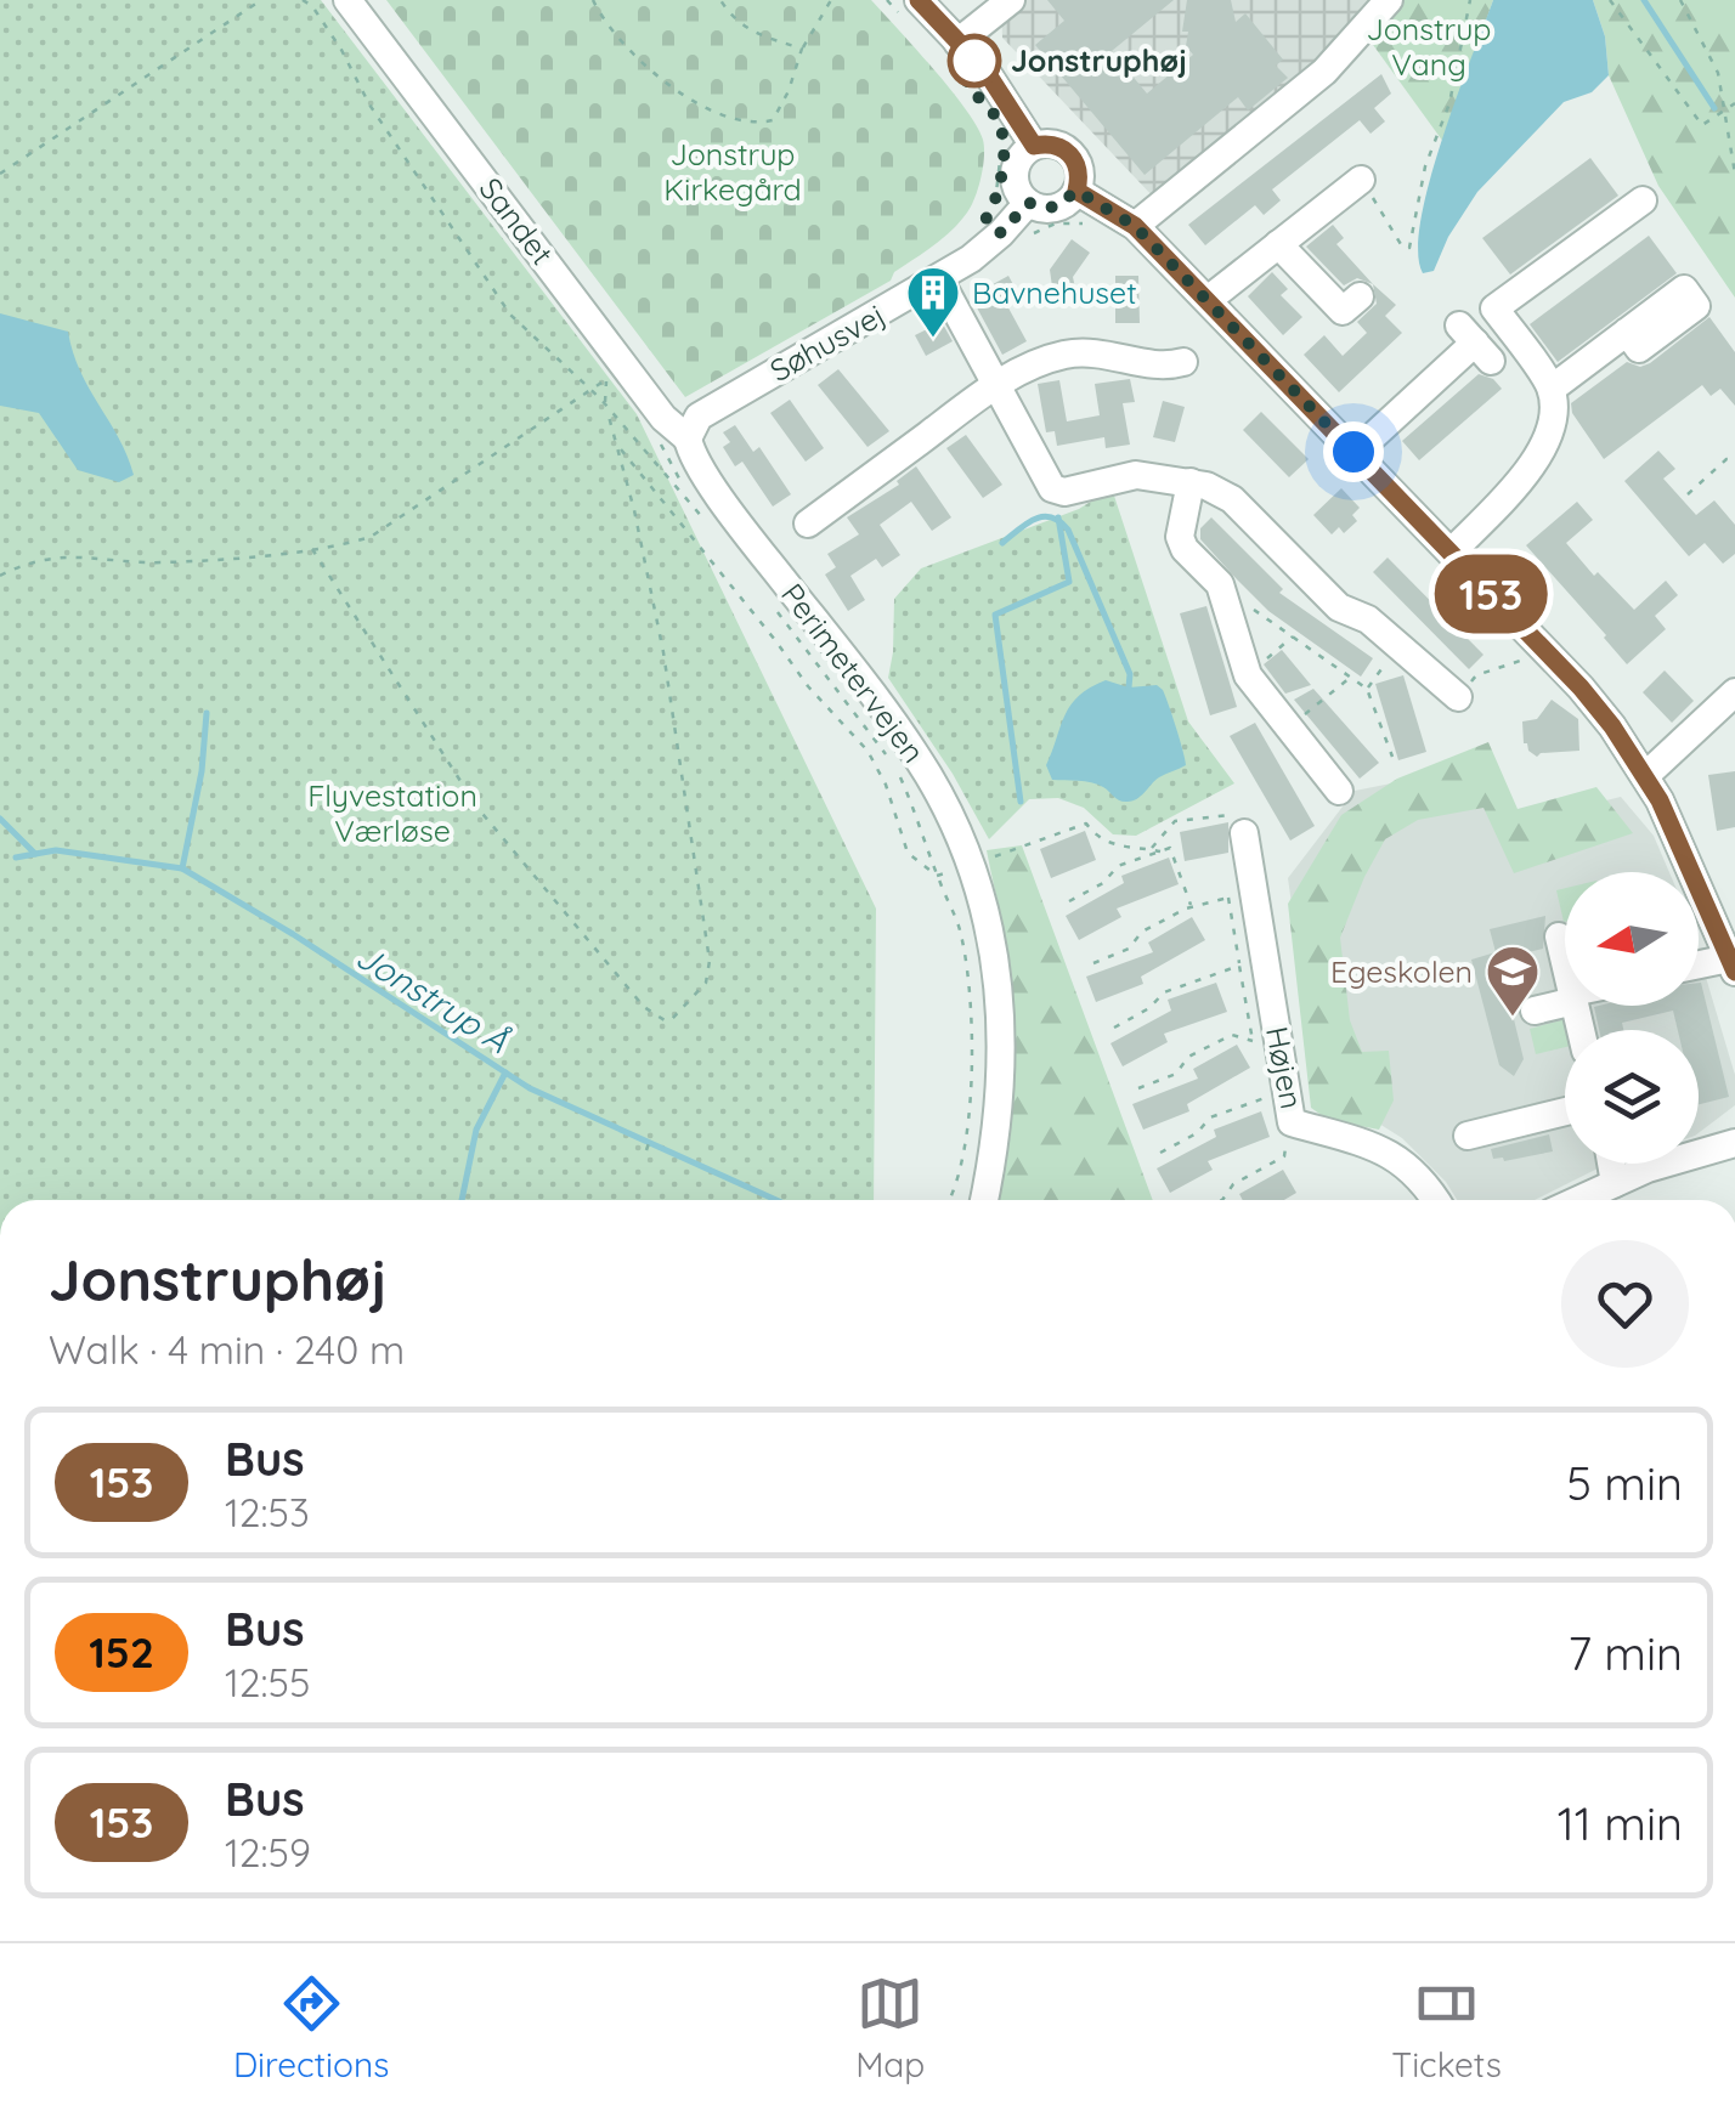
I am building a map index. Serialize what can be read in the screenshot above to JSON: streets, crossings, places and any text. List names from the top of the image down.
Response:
{
  "streets": {
    "street": [
      "Sandet",
      "Søhusvej",
      "Perimetervejen",
      "Højen"
    ]
  },
  "crossings": [
    ["Sandet", "Søhusvej"],
    ["Sandet", "Perimetervejen"],
    ["Søhusvej", "Perimetervejen"]
  ],
  "water": ["Jonstrup Å"],
  "parks": ["Jonstrup Vang", "Jonstrup Kirkegård", "Flyvestation Værløse"],
  "places": {
    "other": ["Jonstruphøj"],
    "building": ["Bavnehuset"],
    "school or university": ["Egeskolen"]
  },
  "lines": ["bus line 153"],
  "north": "left",
  "page": {
    "on_map": "153",
    "heading": ["Jonstruphøj", "Walk · 4 min · 240 m"],
    "list": [
      {
        "mark": "153",
        "name": "Bus",
        "note": "12:53",
        "value": "5 min"
      },
      {
        "mark": "152",
        "name": "Bus",
        "note": "12:55",
        "value": "7 min"
      },
      {
        "mark": "153",
        "name": "Bus",
        "note": "12:59",
        "value": "11 min"
      }
    ],
    "tabs": ["Directions", "Map", "Tickets"]
  }
}
